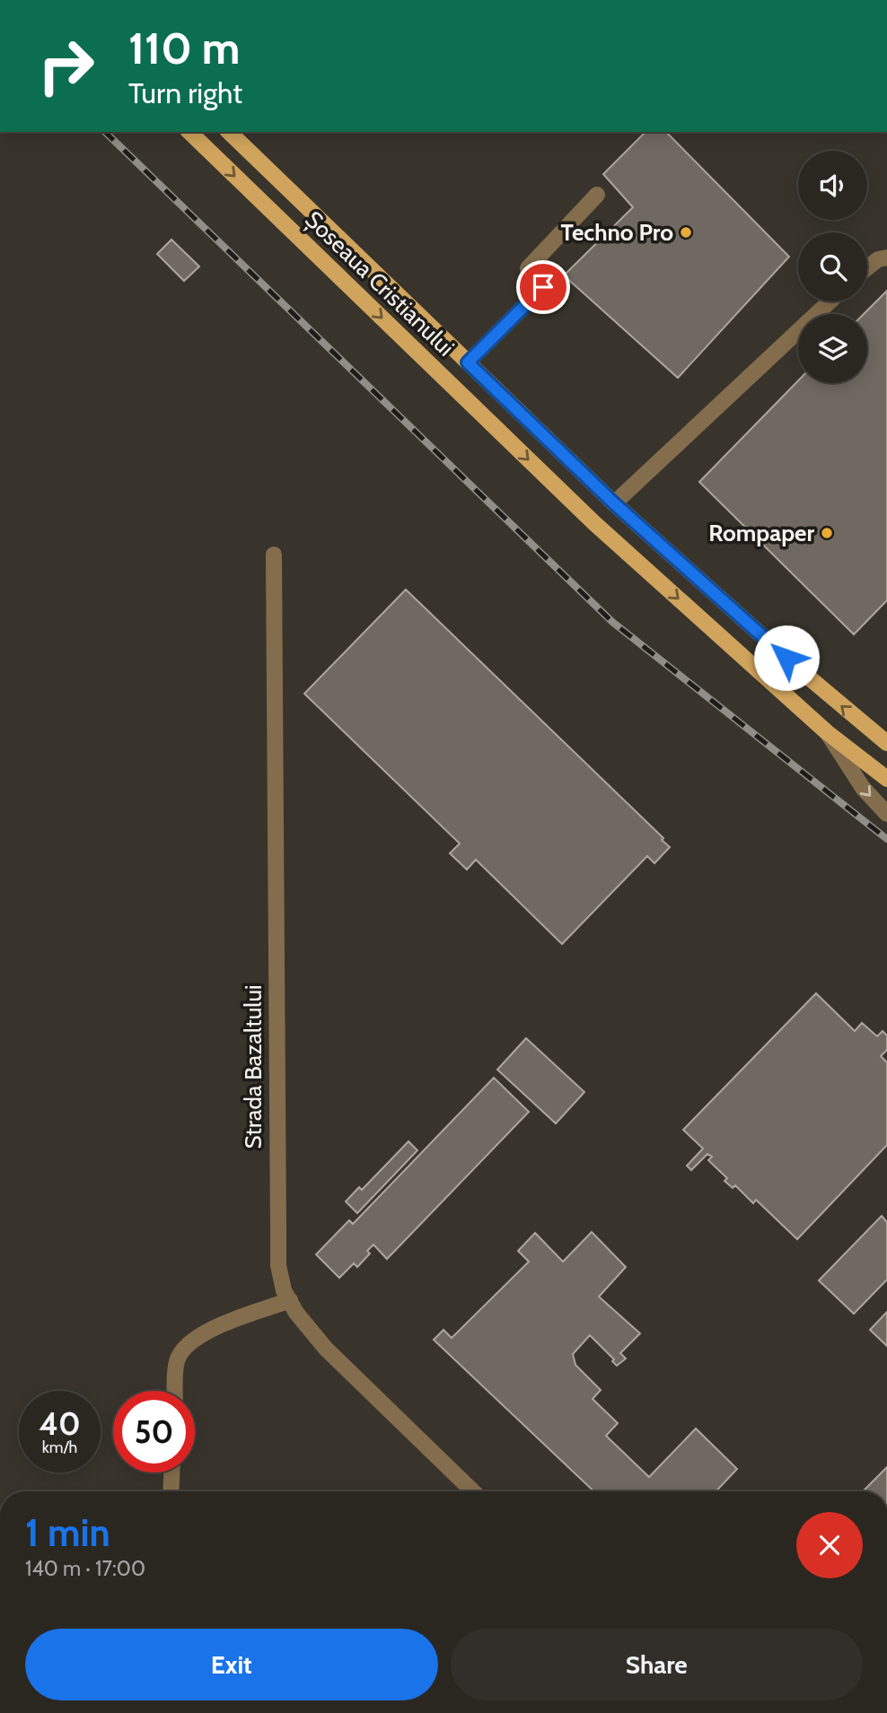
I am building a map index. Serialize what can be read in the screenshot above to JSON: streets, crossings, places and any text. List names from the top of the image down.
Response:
{
  "streets": {
    "main road": ["Șoseaua Cristianului"],
    "street": ["Strada Bazaltului"]
  },
  "places": ["Techno Pro", "Rompaper"],
  "page": {
    "turn": ["110 m", "Turn right"],
    "speed": "40 km/h",
    "limit": "50",
    "heading": ["1 min", "140 m · 17:00"],
    "buttons": ["Exit", "Share"]
  }
}
